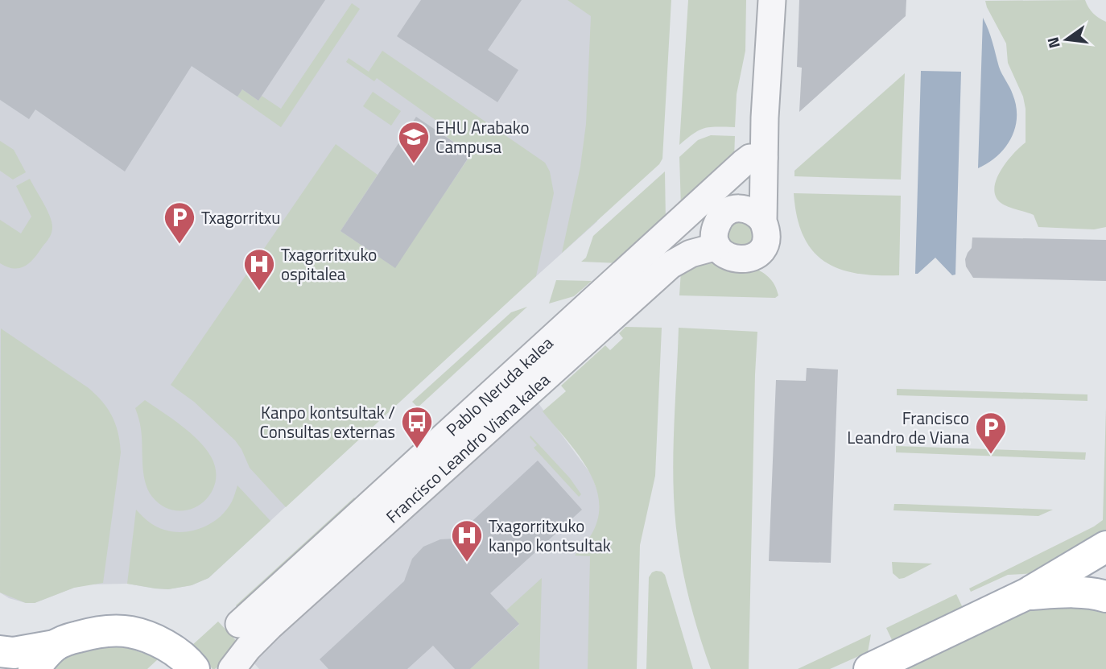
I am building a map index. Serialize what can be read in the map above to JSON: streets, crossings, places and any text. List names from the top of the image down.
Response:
{
  "streets": {
    "street": ["Pablo Neruda kalea", "Francisco Leandro Viana kalea"]
  },
  "places": {
    "school or university": ["EHU Arabako Campusa"],
    "parking": ["Txagorritxu", "Francisco Leandro de Viana"],
    "hospital": ["Txagorritxuko ospitalea", "Txagorritxuko kanpo kontsultak"],
    "bus stop": ["Kanpo kontsultak / Consultas externas"]
  },
  "north": "left"
}
